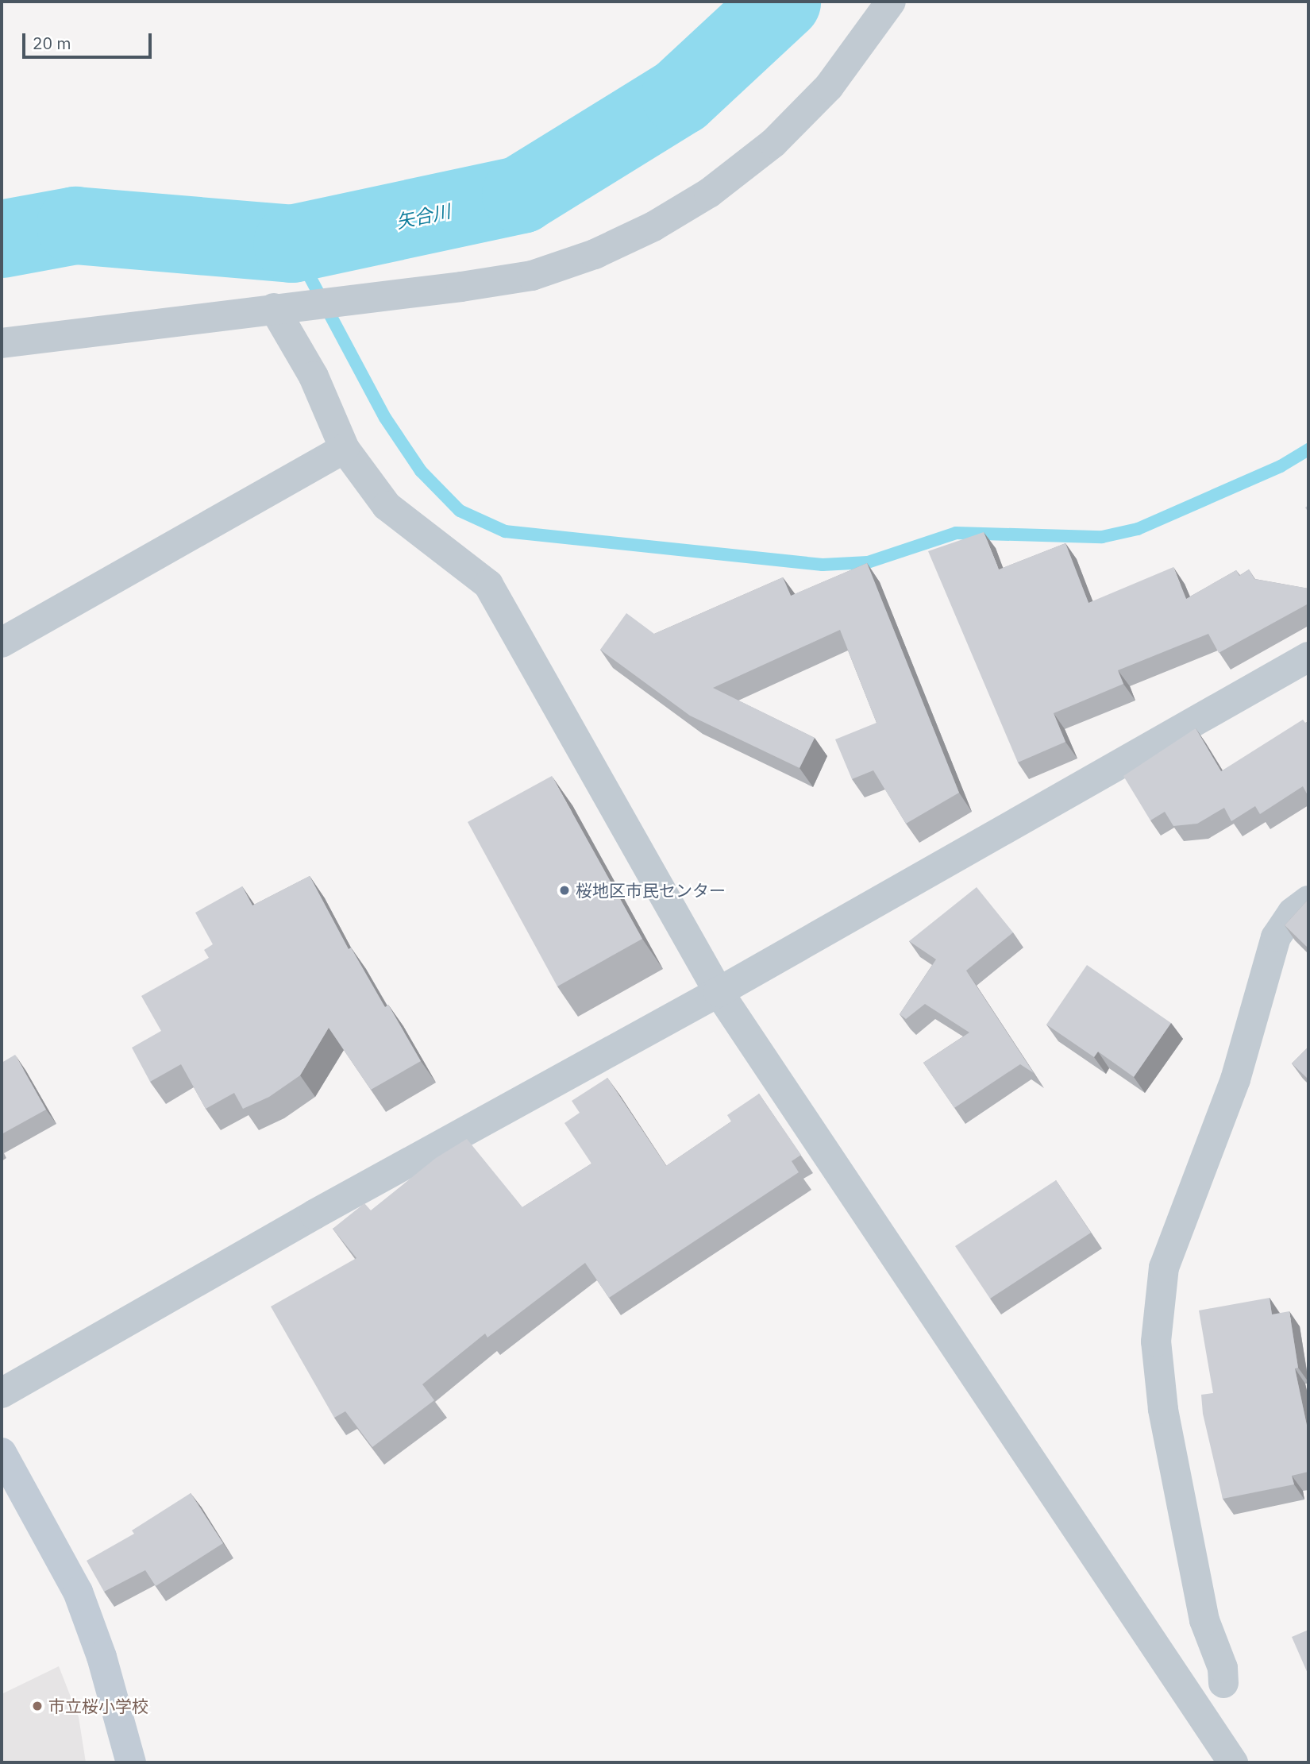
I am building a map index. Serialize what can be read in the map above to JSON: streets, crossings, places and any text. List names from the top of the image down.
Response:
{
  "water": ["矢合川"],
  "places": ["桜地区市民センター", "市立桜小学校"],
  "scale_bar": "20 m"
}
